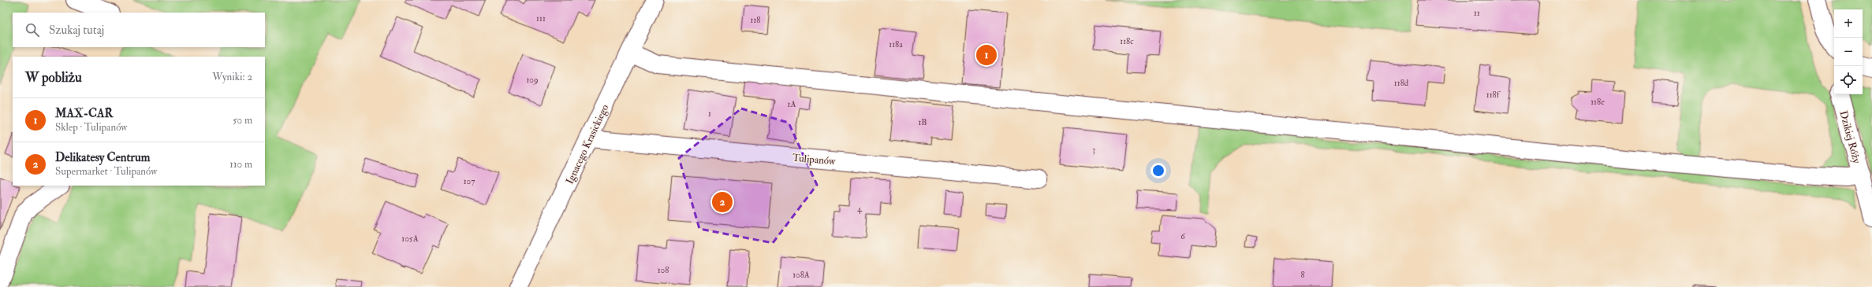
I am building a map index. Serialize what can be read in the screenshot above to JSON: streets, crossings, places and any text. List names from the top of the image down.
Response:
{
  "streets": {
    "street": ["Dzikiej Róży", "Ignacego Krasickiego", "Tulipanów"]
  },
  "crossings": [
    ["Ignacego Krasickiego", "Tulipanów"]
  ],
  "house_numbers": [
    "11",
    "111",
    "118",
    "118c",
    "118a",
    "109",
    "118d",
    "118f",
    "118e",
    "1A",
    "1",
    "1B",
    "3",
    "107",
    "4",
    "6",
    "105A",
    "108",
    "108A",
    "8"
  ],
  "page": {
    "map_buttons": ["+", "−"],
    "search": "Szukaj tutaj",
    "pins": ["1", "2"],
    "heading": ["W pobliżu", "Wyniki: 2"],
    "list": [
      {
        "mark": "1",
        "name": "MAX-CAR",
        "note": "Sklep · Tulipanów",
        "value": "50 m"
      },
      {
        "mark": "2",
        "name": "Delikatesy Centrum",
        "note": "Supermarket · Tulipanów",
        "value": "110 m"
      }
    ]
  }
}
